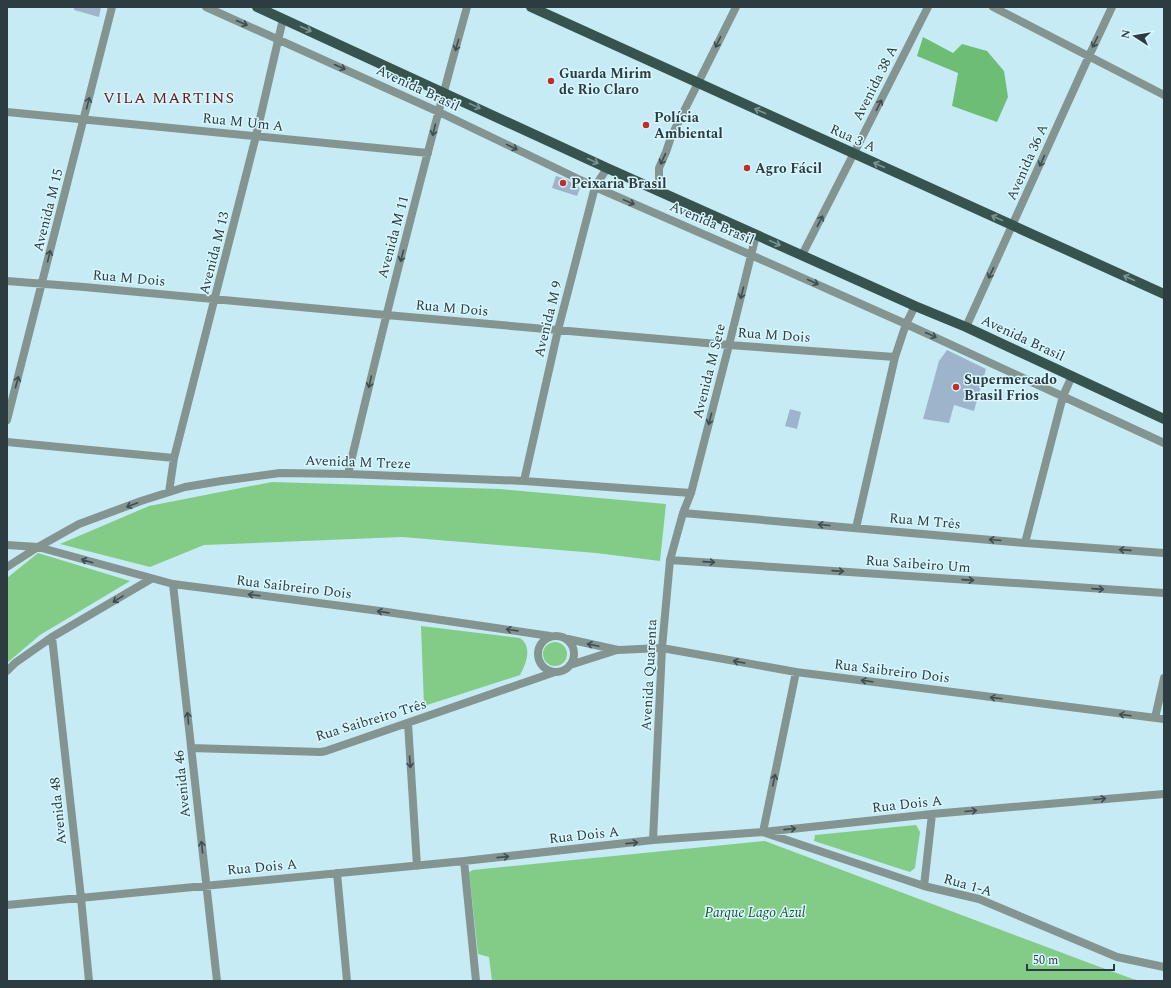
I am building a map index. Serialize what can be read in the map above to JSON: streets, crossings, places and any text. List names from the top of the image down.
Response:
{
  "streets": {
    "main road": ["Avenida Brasil", "Rua 3 A"],
    "street": [
      "Avenida 38 A",
      "Rua M Um A",
      "Avenida 36 A",
      "Avenida M 15",
      "Avenida M 11",
      "Avenida M 13",
      "Rua M Dois",
      "Avenida M 9",
      "Avenida M Sete",
      "Avenida M Treze",
      "Rua M Três",
      "Rua Saibeiro Um",
      "Rua Saibreiro Dois",
      "Avenida Quarenta",
      "Rua Saibreiro Três",
      "Avenida 46",
      "Rua Dois A",
      "Avenida 48",
      "Rua 1-A"
    ]
  },
  "crossings": [
    ["Avenida 38 A", "Avenida Brasil"],
    ["Avenida 38 A", "Rua 3 A"],
    ["Avenida Brasil", "Avenida 36 A"],
    ["Avenida Brasil", "Avenida M 11"],
    ["Avenida Brasil", "Avenida M 13"],
    ["Avenida Brasil", "Avenida M 9"],
    ["Avenida Brasil", "Avenida M Sete"],
    ["Rua M Um A", "Avenida M 15"],
    ["Rua M Um A", "Avenida M 11"],
    ["Rua M Um A", "Avenida M 13"],
    ["Rua 3 A", "Avenida 36 A"],
    ["Avenida M 15", "Rua M Dois"],
    ["Avenida M 11", "Rua M Dois"],
    ["Avenida M 11", "Avenida M Treze"],
    ["Avenida M 13", "Rua M Dois"],
    ["Avenida M 13", "Avenida M Treze"],
    ["Rua M Dois", "Avenida M 9"],
    ["Rua M Dois", "Avenida M Sete"],
    ["Avenida M 9", "Avenida M Treze"],
    ["Avenida M Sete", "Avenida M Treze"],
    ["Avenida M Sete", "Rua M Três"],
    ["Avenida M Sete", "Avenida Quarenta"],
    ["Avenida M Treze", "Rua Saibreiro Dois"],
    ["Rua M Três", "Avenida Quarenta"],
    ["Rua Saibeiro Um", "Avenida Quarenta"],
    ["Rua Saibreiro Dois", "Avenida Quarenta"],
    ["Rua Saibreiro Dois", "Rua Saibreiro Três"],
    ["Rua Saibreiro Dois", "Avenida 46"],
    ["Avenida Quarenta", "Rua Dois A"],
    ["Rua Saibreiro Três", "Avenida 46"],
    ["Avenida 46", "Rua Dois A"],
    ["Rua Dois A", "Avenida 48"],
    ["Rua Dois A", "Rua 1-A"]
  ],
  "one_way": [
    "Avenida 38 A",
    "Avenida Brasil",
    "Rua 3 A",
    "Avenida 36 A",
    "Avenida M 15",
    "Avenida M 11",
    "Avenida M Sete",
    "Rua M Três",
    "Rua Saibeiro Um",
    "Rua Saibreiro Dois",
    "Avenida 46",
    "Rua Dois A"
  ],
  "districts": ["VILA MARTINS"],
  "parks": ["Parque Lago Azul"],
  "places": [
    "Guarda Mirim de Rio Claro",
    "Polícia Ambiental",
    "Agro Fácil",
    "Peixaria Brasil",
    "Supermercado Brasil Frios"
  ],
  "scale_bar": "50 m",
  "north": "left"
}
